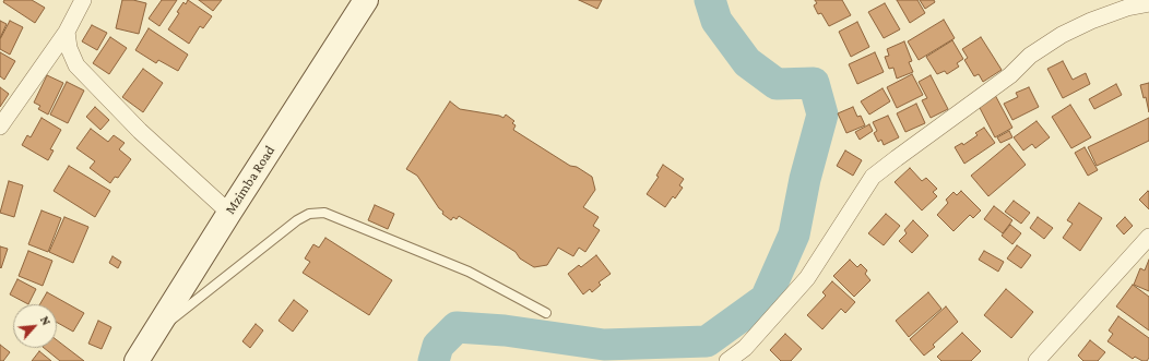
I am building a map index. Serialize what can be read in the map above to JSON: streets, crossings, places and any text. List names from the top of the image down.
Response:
{
  "streets": {
    "street": ["Mzimba Road"]
  },
  "north": "top right"
}
